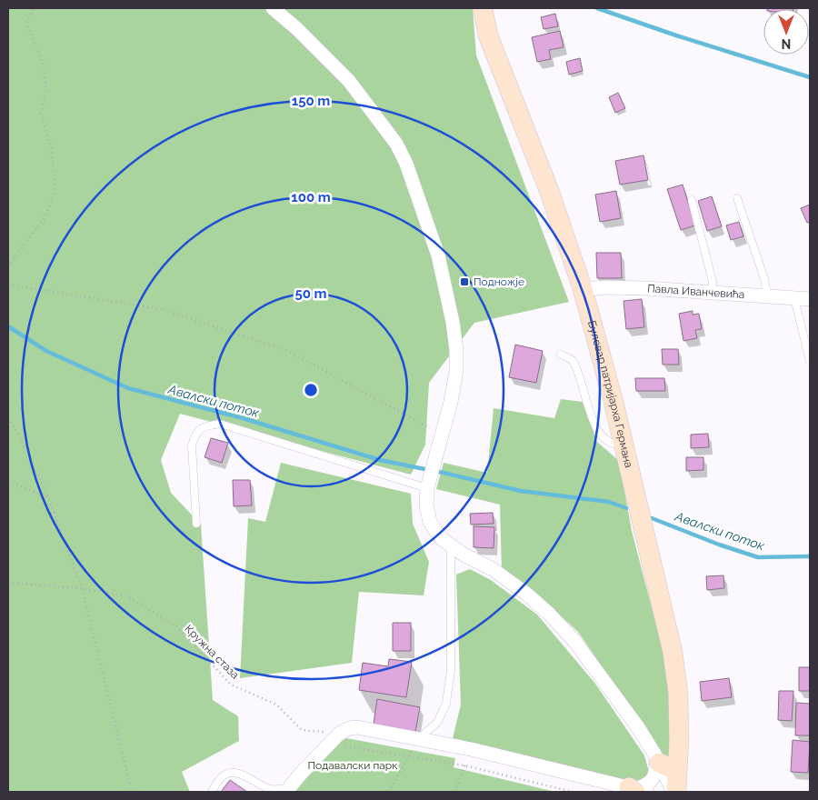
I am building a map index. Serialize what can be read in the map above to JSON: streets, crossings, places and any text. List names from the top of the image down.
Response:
{
  "streets": {
    "main road": ["Булевар патријарха Германа"],
    "street": ["Павла Иванчевића"],
    "path": ["Кружна стаза"]
  },
  "crossings": [
    ["Павла Иванчевића", "Булевар патријарха Германа"]
  ],
  "water": ["Авалски поток"],
  "parks": ["Подавалски парк"],
  "places": {
    "transit": ["Подножје"]
  },
  "north": "bottom",
  "rings": ["150 m", "100 m", "50 m"]
}
